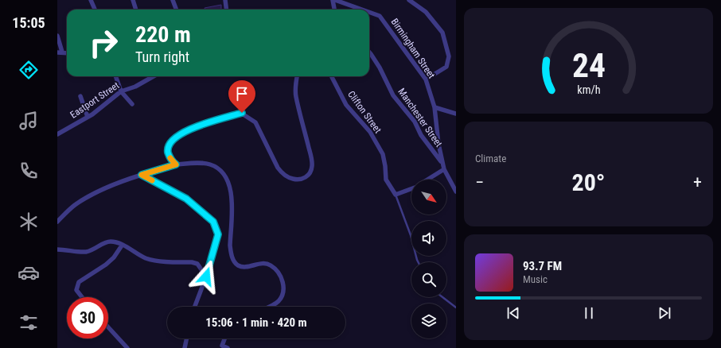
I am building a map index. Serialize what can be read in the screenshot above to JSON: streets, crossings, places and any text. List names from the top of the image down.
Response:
{
  "streets": {
    "street": [
      "Birmingham Street",
      "Eastport Street",
      "Clifton Street",
      "Manchester Street"
    ]
  },
  "crossings": [
    ["Birmingham Street", "Manchester Street"]
  ],
  "north": "bottom right",
  "page": {
    "tabs": "15:05",
    "turn": ["220 m", "Turn right"],
    "tile": "Climate",
    "heat": ["−", "20°", "+"],
    "song": ["93.7 FM", "Music"],
    "limit": "30",
    "trip": "15:06 · 1 min · 420 m",
    "gauge": ["24", "km/h"]
  }
}
